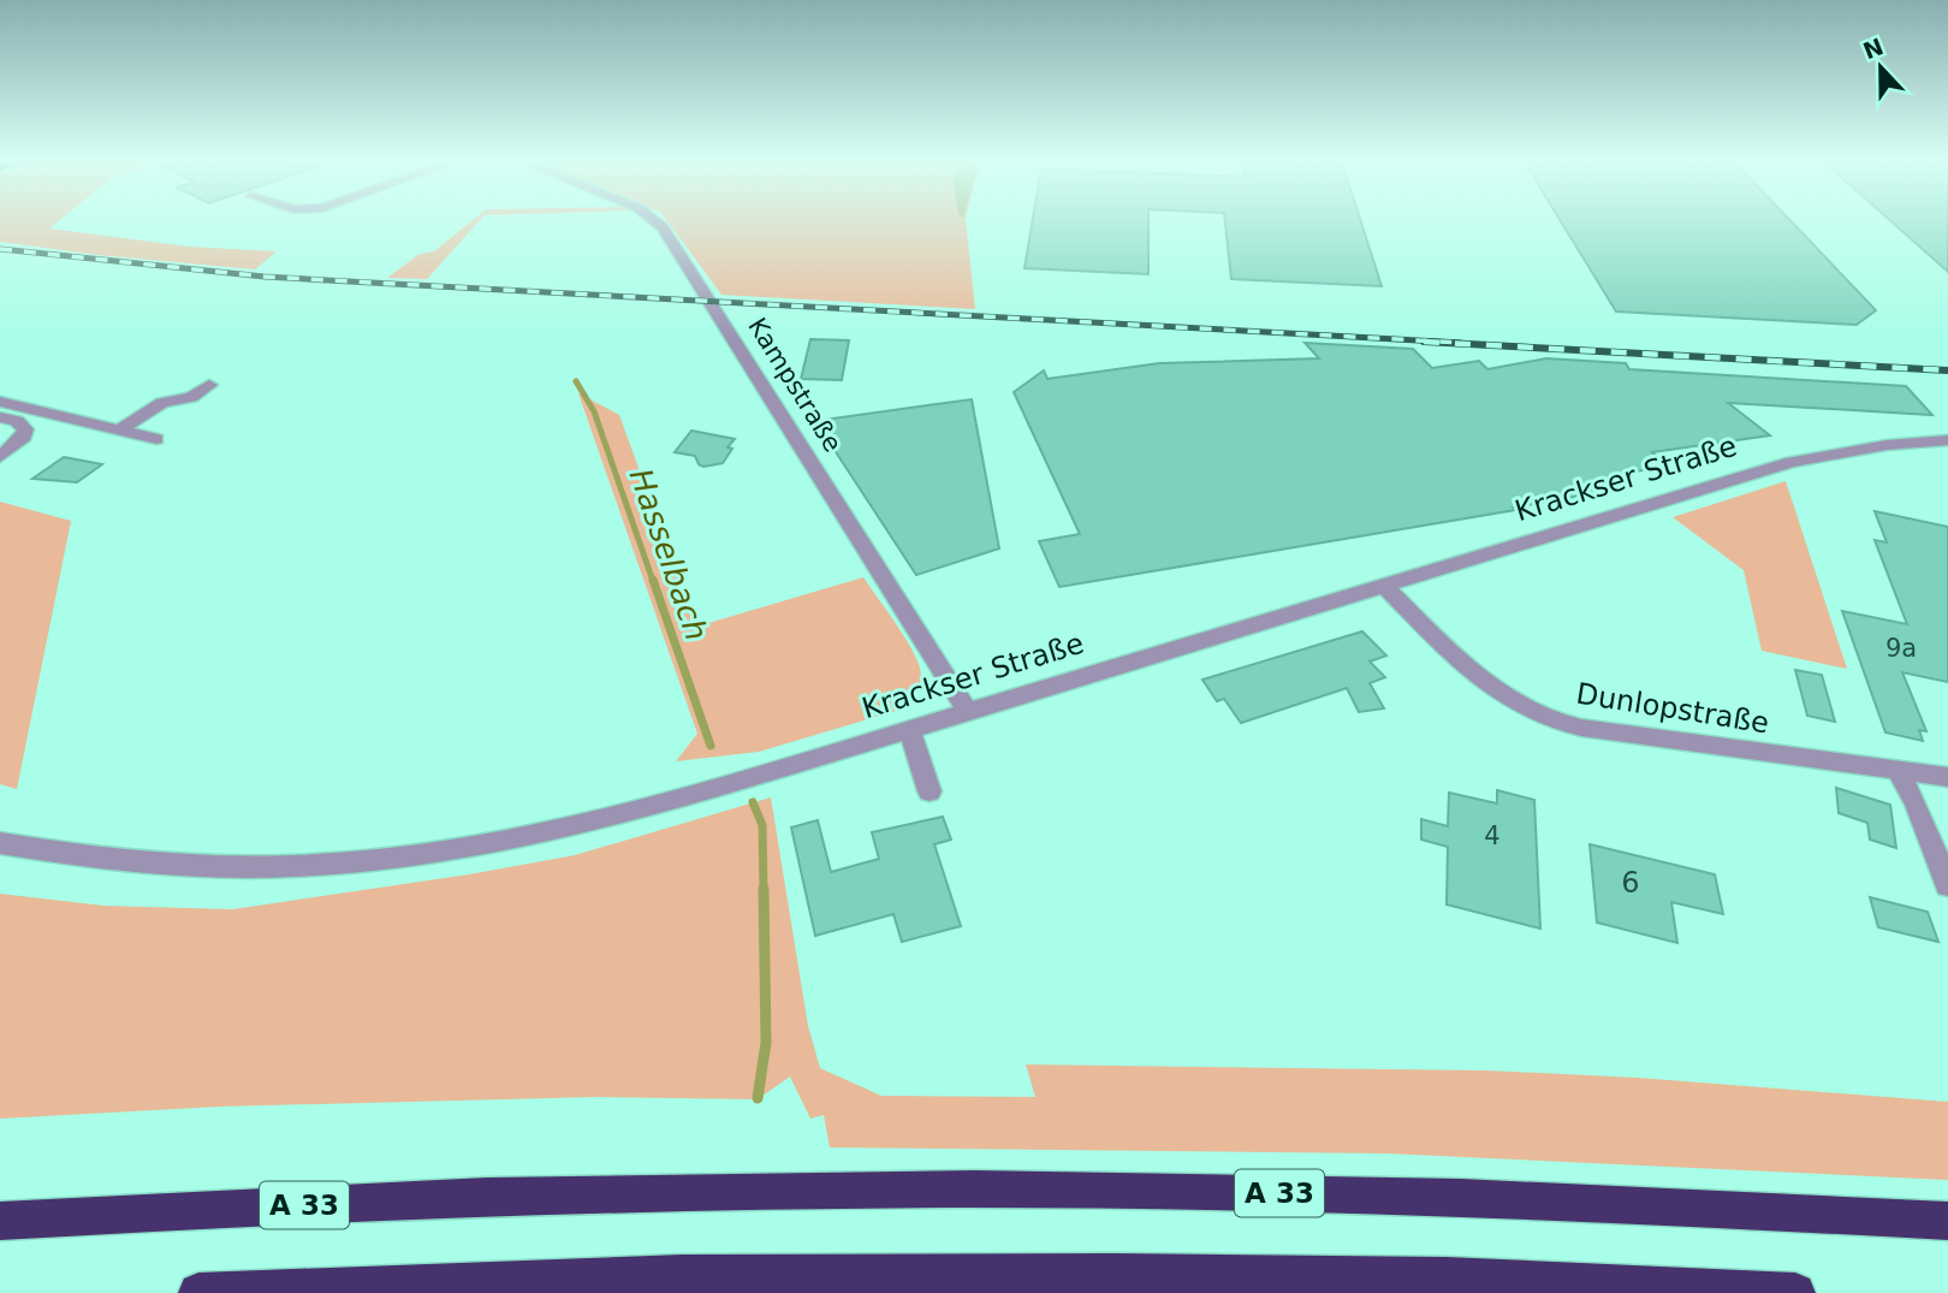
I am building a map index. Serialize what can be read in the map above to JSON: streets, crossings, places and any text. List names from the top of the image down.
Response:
{
  "streets": {
    "highway": ["A 33"],
    "street": ["Kampstraße", "Krackser Straße", "Dunlopstraße"]
  },
  "crossings": [
    ["Kampstraße", "Krackser Straße"],
    ["Krackser Straße", "Dunlopstraße"]
  ],
  "water": ["Hasselbach"],
  "house_numbers": ["9a", "4", "6"],
  "north": "top"
}
